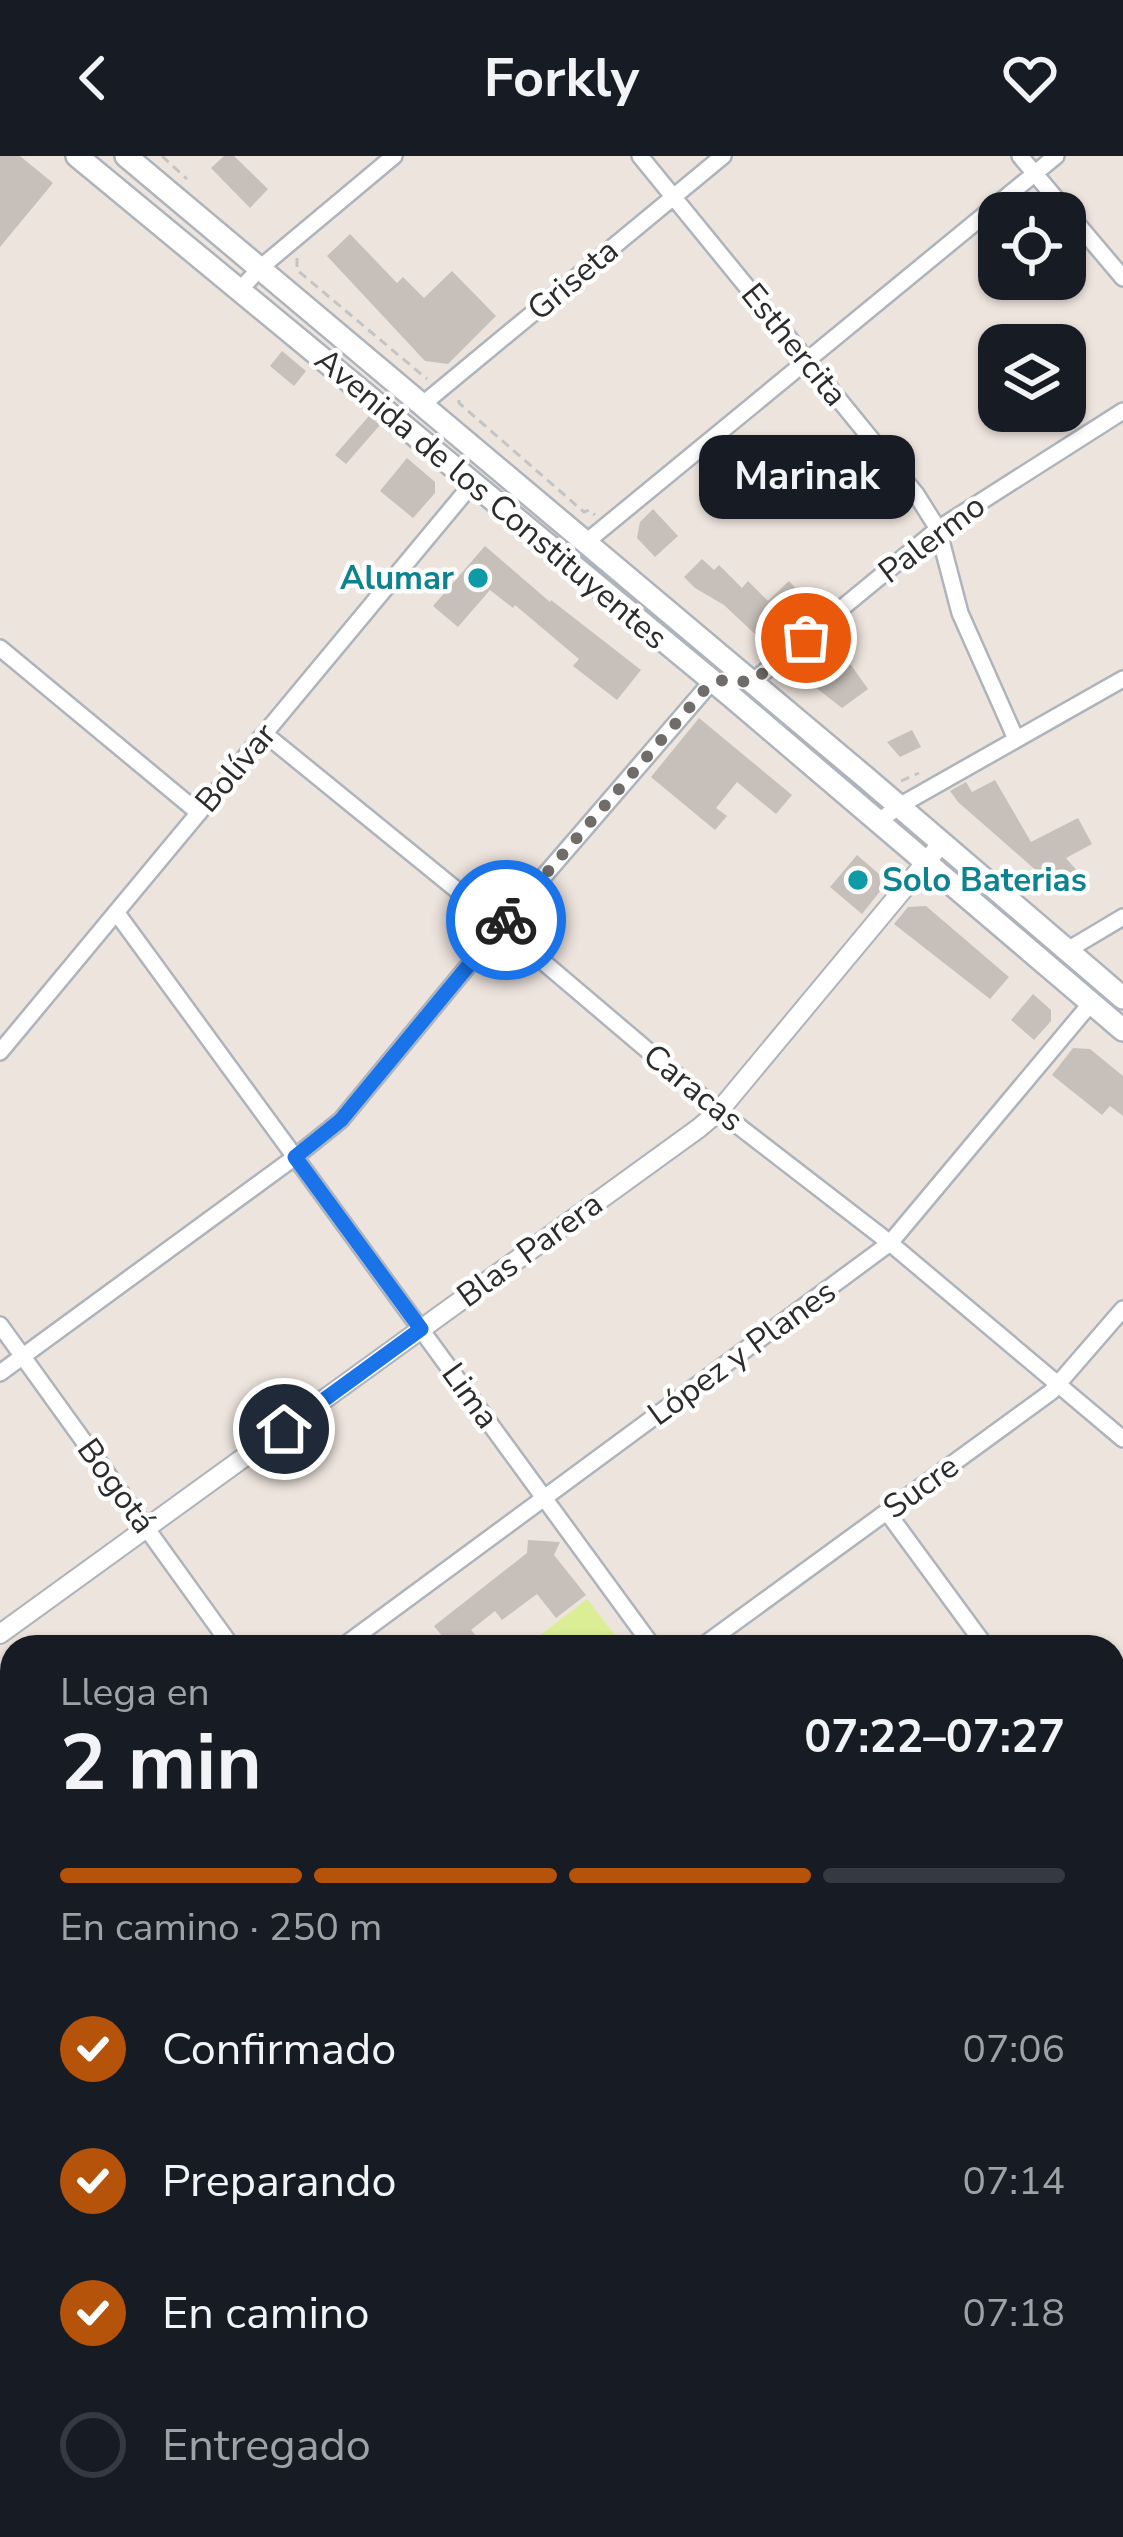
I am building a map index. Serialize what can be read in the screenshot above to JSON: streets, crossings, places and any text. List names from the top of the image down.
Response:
{
  "streets": {
    "main road": ["Avenida de los Constituyentes"],
    "street": [
      "Griseta",
      "Esthercita",
      "Palermo",
      "Bolívar",
      "Caracas",
      "Blas Parera",
      "López y Planes",
      "Lima",
      "Bogotá",
      "Sucre"
    ]
  },
  "crossings": [
    ["Griseta", "Esthercita"],
    ["Griseta", "Avenida de los Constituyentes"],
    ["Esthercita", "Palermo"],
    ["Avenida de los Constituyentes", "Palermo"],
    ["Avenida de los Constituyentes", "Bolívar"],
    ["Avenida de los Constituyentes", "Blas Parera"],
    ["Avenida de los Constituyentes", "López y Planes"],
    ["Bolívar", "Caracas"],
    ["Bolívar", "Lima"],
    ["Caracas", "Blas Parera"],
    ["Caracas", "López y Planes"],
    ["Caracas", "Sucre"],
    ["Blas Parera", "Lima"],
    ["Blas Parera", "Bogotá"],
    ["López y Planes", "Lima"]
  ],
  "places": ["Alumar", "Marinak", "Solo Baterias"],
  "page": {
    "header": "Forkly",
    "bubble": "Marinak",
    "heading": ["2 min", "Llega en", "07:22–07:27"],
    "bar": "En camino · 250 m",
    "list": [
      ["Confirmado", "07:06"],
      ["Preparando", "07:14"],
      ["En camino", "07:18"],
      "Entregado"
    ]
  }
}
